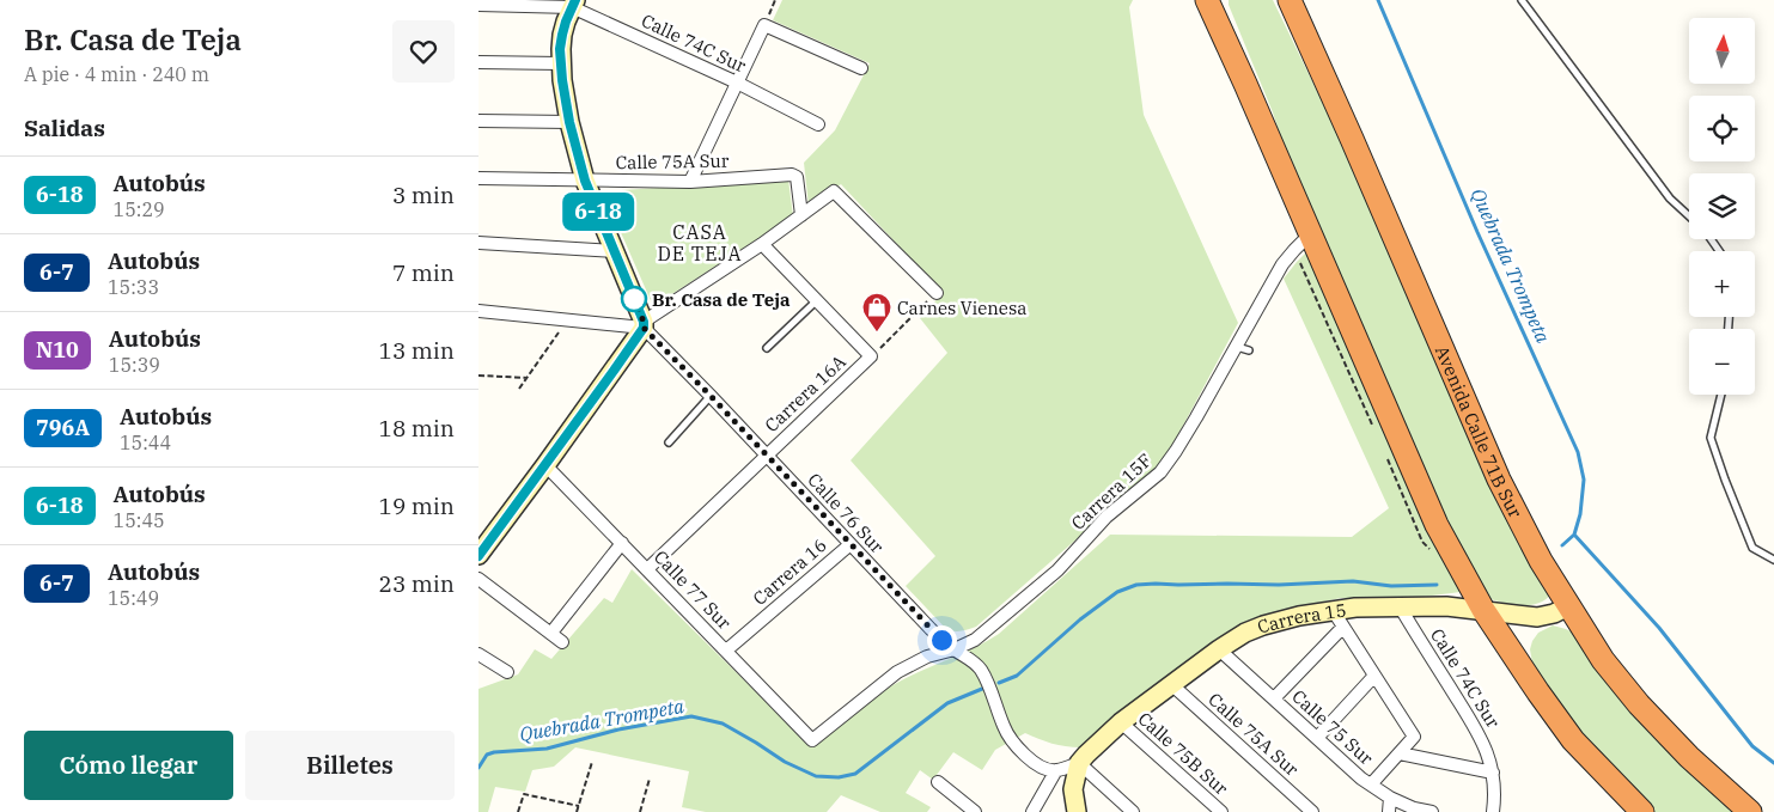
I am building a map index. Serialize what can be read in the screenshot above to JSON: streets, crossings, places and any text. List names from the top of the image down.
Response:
{
  "streets": {
    "highway": ["Avenida Calle 71B Sur"],
    "street": [
      "Calle 74C Sur",
      "Calle 75A Sur",
      "Carrera 16A",
      "Carrera 15F",
      "Calle 76 Sur",
      "Carrera 16",
      "Calle 77 Sur",
      "Carrera 15",
      "Calle 75 Sur",
      "Calle 75B Sur"
    ]
  },
  "crossings": [
    ["Calle 74C Sur", "Carrera 15"],
    ["Calle 75A Sur", "Carrera 15"],
    ["Carrera 16A", "Calle 76 Sur"],
    ["Carrera 16A", "Calle 77 Sur"],
    ["Avenida Calle 71B Sur", "Carrera 15"],
    ["Carrera 15F", "Calle 76 Sur"],
    ["Carrera 15F", "Calle 77 Sur"],
    ["Calle 76 Sur", "Carrera 16"],
    ["Carrera 16", "Calle 77 Sur"],
    ["Carrera 15", "Calle 75 Sur"],
    ["Carrera 15", "Calle 75B Sur"]
  ],
  "districts": ["CASA DE TEJA"],
  "water": ["Quebrada Trompeta"],
  "places": {
    "other": ["Br. Casa de Teja"],
    "shop": ["Carnes Vienesa"]
  },
  "lines": ["bus line 6-18"],
  "north": "top",
  "page": {
    "heading": [
      ["Br. Casa de Teja", "A pie · 4 min · 240 m"],
      "Salidas"
    ],
    "on_map": "6-18",
    "map_buttons": ["+", "−"],
    "list": [
      {
        "mark": "6-18",
        "name": "Autobús",
        "note": "15:29",
        "value": "3 min"
      },
      {
        "mark": "6-7",
        "name": "Autobús",
        "note": "15:33",
        "value": "7 min"
      },
      {
        "mark": "N10",
        "name": "Autobús",
        "note": "15:39",
        "value": "13 min"
      },
      {
        "mark": "796A",
        "name": "Autobús",
        "note": "15:44",
        "value": "18 min"
      },
      {
        "mark": "6-18",
        "name": "Autobús",
        "note": "15:45",
        "value": "19 min"
      },
      {
        "mark": "6-7",
        "name": "Autobús",
        "note": "15:49",
        "value": "23 min"
      }
    ],
    "buttons": ["Cómo llegar", "Billetes"]
  }
}
